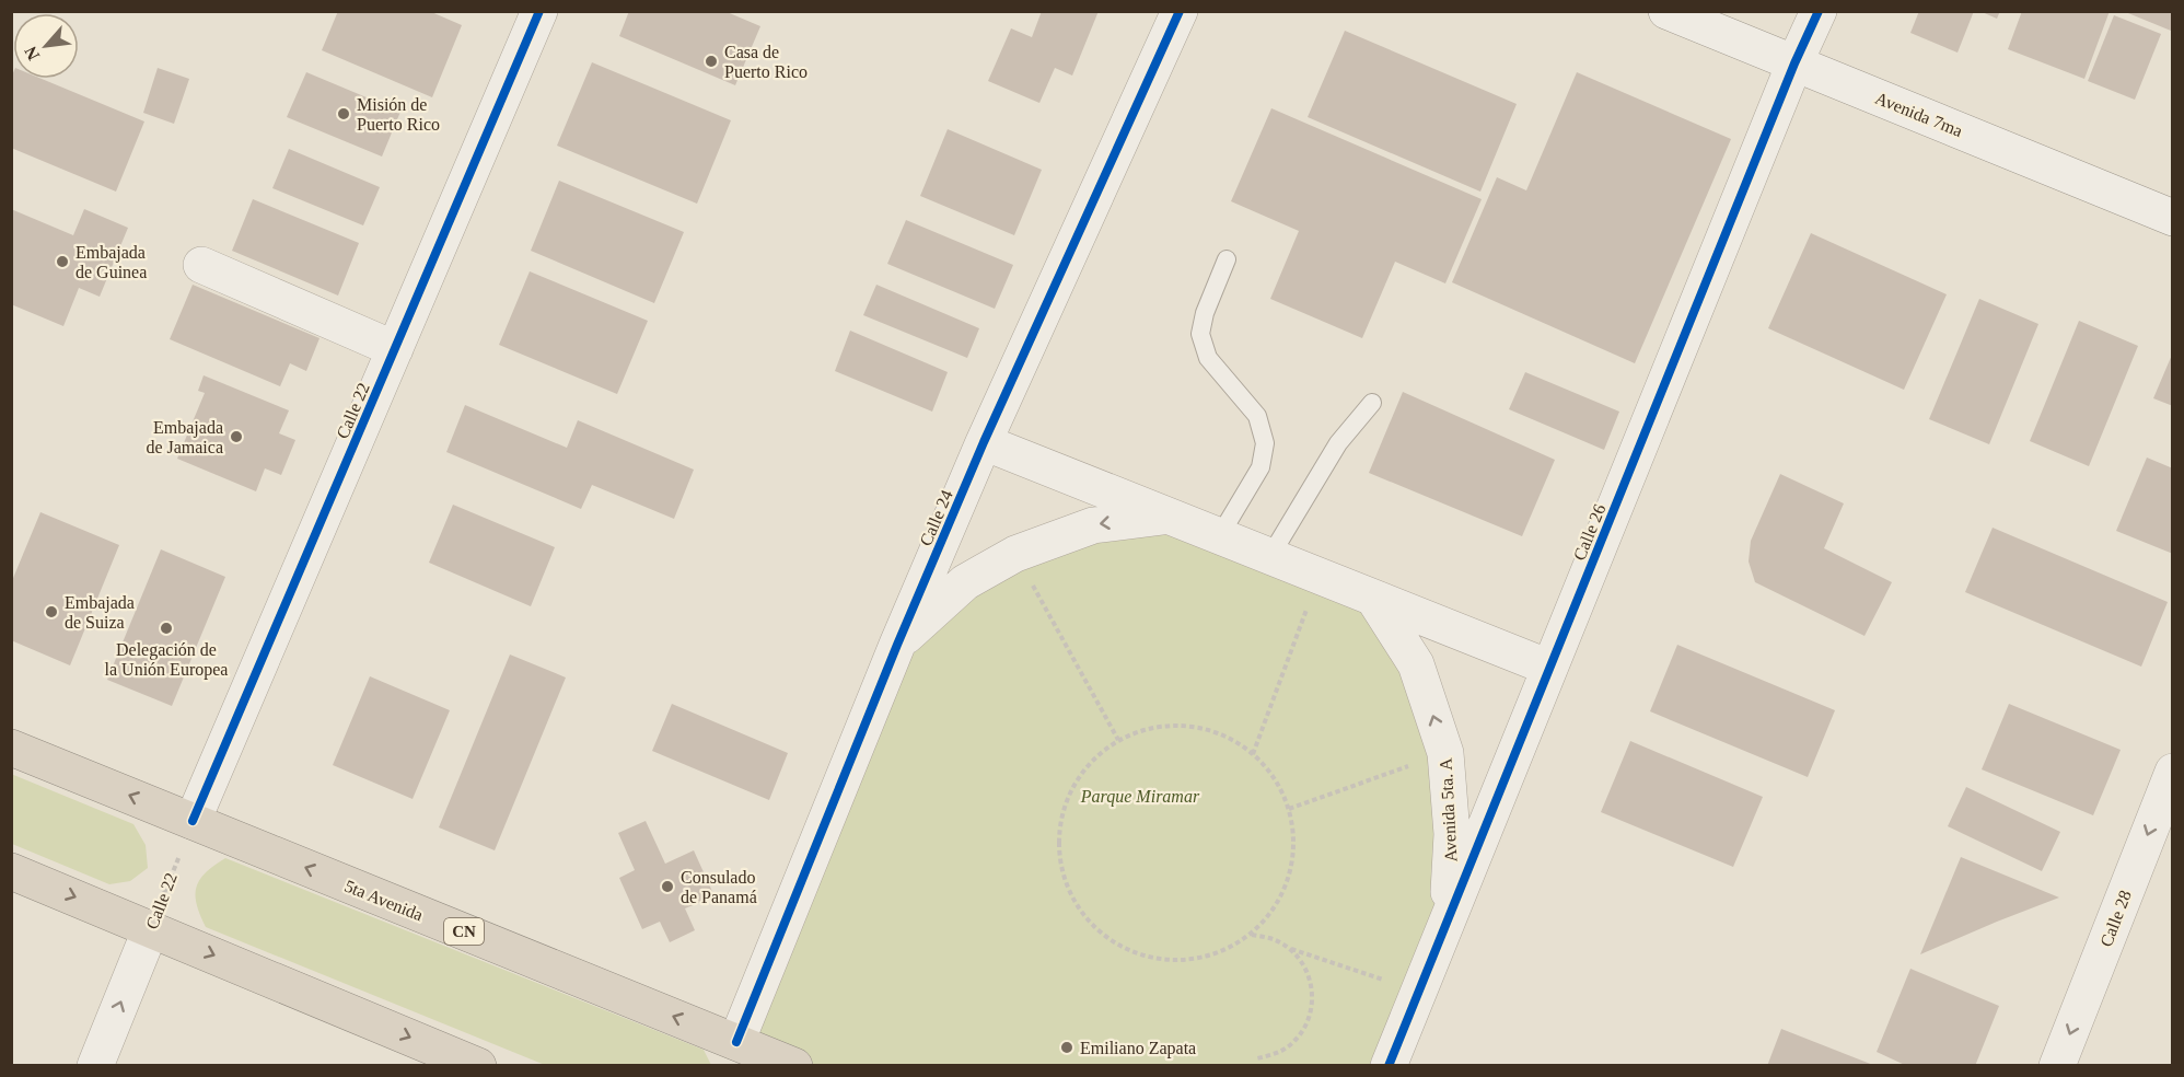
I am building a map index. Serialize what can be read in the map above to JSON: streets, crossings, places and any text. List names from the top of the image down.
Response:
{
  "streets": {
    "highway": ["5ta Avenida", "CN"],
    "street": [
      "Avenida 7ma",
      "Calle 22",
      "Calle 24",
      "Calle 26",
      "Avenida 5ta. A",
      "Calle 28"
    ]
  },
  "crossings": [
    ["Avenida 7ma", "Calle 26"],
    ["Calle 22", "5ta Avenida"],
    ["Calle 24", "5ta Avenida"],
    ["Calle 26", "Avenida 5ta. A"]
  ],
  "one_way": ["Avenida 5ta. A", "Calle 28"],
  "parks": ["Parque Miramar"],
  "places": [
    "Casa de Puerto Rico",
    "Misión de Puerto Rico",
    "Embajada de Guinea",
    "Embajada de Jamaica",
    "Embajada de Suiza",
    "Delegación de la Unión Europea",
    "Consulado de Panamá",
    "Emiliano Zapata"
  ],
  "north": "bottom left"
}
